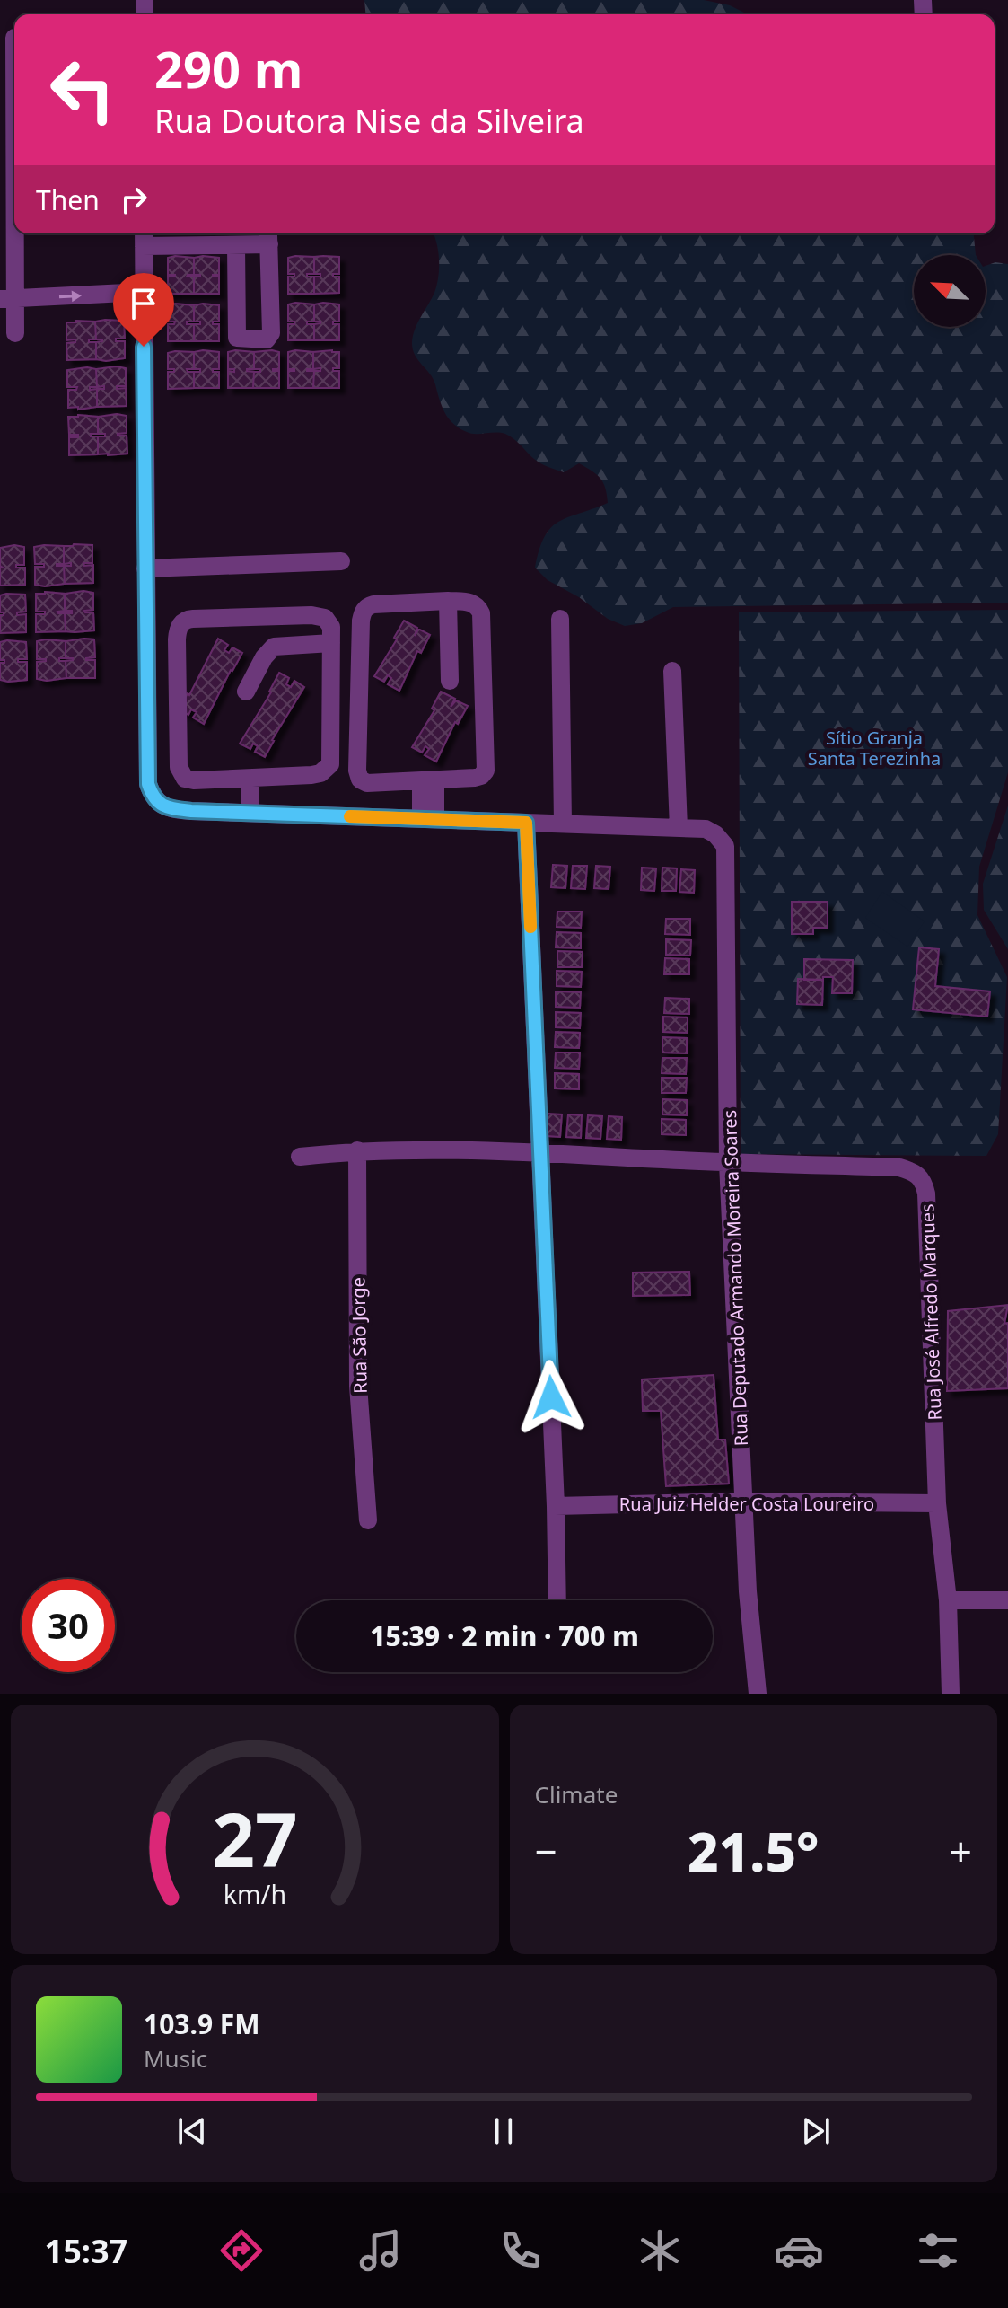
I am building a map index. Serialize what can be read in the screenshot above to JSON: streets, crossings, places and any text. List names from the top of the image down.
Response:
{
  "streets": {
    "street": [
      "Rua Deputado Armando Moreira Soares",
      "Rua José Alfredo Marques",
      "Rua São Jorge",
      "Rua Juiz Helder Costa Loureiro"
    ]
  },
  "crossings": [
    ["Rua Deputado Armando Moreira Soares", "Rua José Alfredo Marques"],
    ["Rua Deputado Armando Moreira Soares", "Rua Juiz Helder Costa Loureiro"],
    ["Rua José Alfredo Marques", "Rua Juiz Helder Costa Loureiro"]
  ],
  "parks": ["Sítio Granja Santa Terezinha"],
  "north": "top left",
  "page": {
    "turn": ["290 m", "Rua Doutora Nise da Silveira"],
    "then": "Then",
    "limit": "30",
    "trip": "15:39 · 2 min · 700 m",
    "tile": "Climate",
    "heat": ["−", "21.5°", "+"],
    "song": ["103.9 FM", "Music"],
    "tabs": "15:37",
    "gauge": ["27", "km/h"]
  }
}
